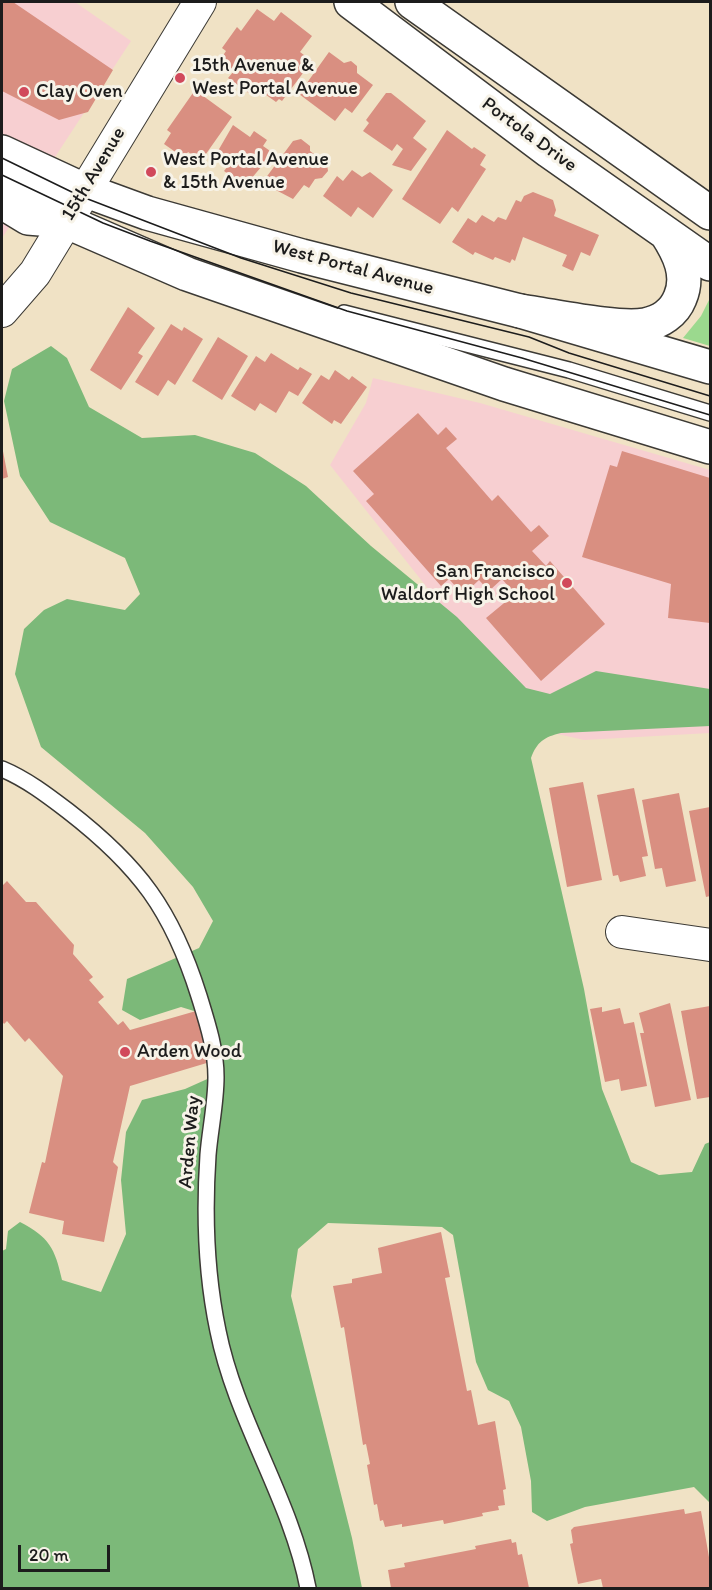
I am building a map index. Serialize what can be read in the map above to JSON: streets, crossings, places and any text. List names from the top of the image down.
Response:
{
  "streets": {
    "street": ["Portola Drive", "15th Avenue", "West Portal Avenue"],
    "lane": ["Arden Way"]
  },
  "crossings": [
    ["15th Avenue", "West Portal Avenue"]
  ],
  "places": [
    "15th Avenue & West Portal Avenue",
    "Clay Oven",
    "West Portal Avenue & 15th Avenue",
    "San Francisco Waldorf High School",
    "Arden Wood"
  ],
  "scale_bar": "20 m"
}
